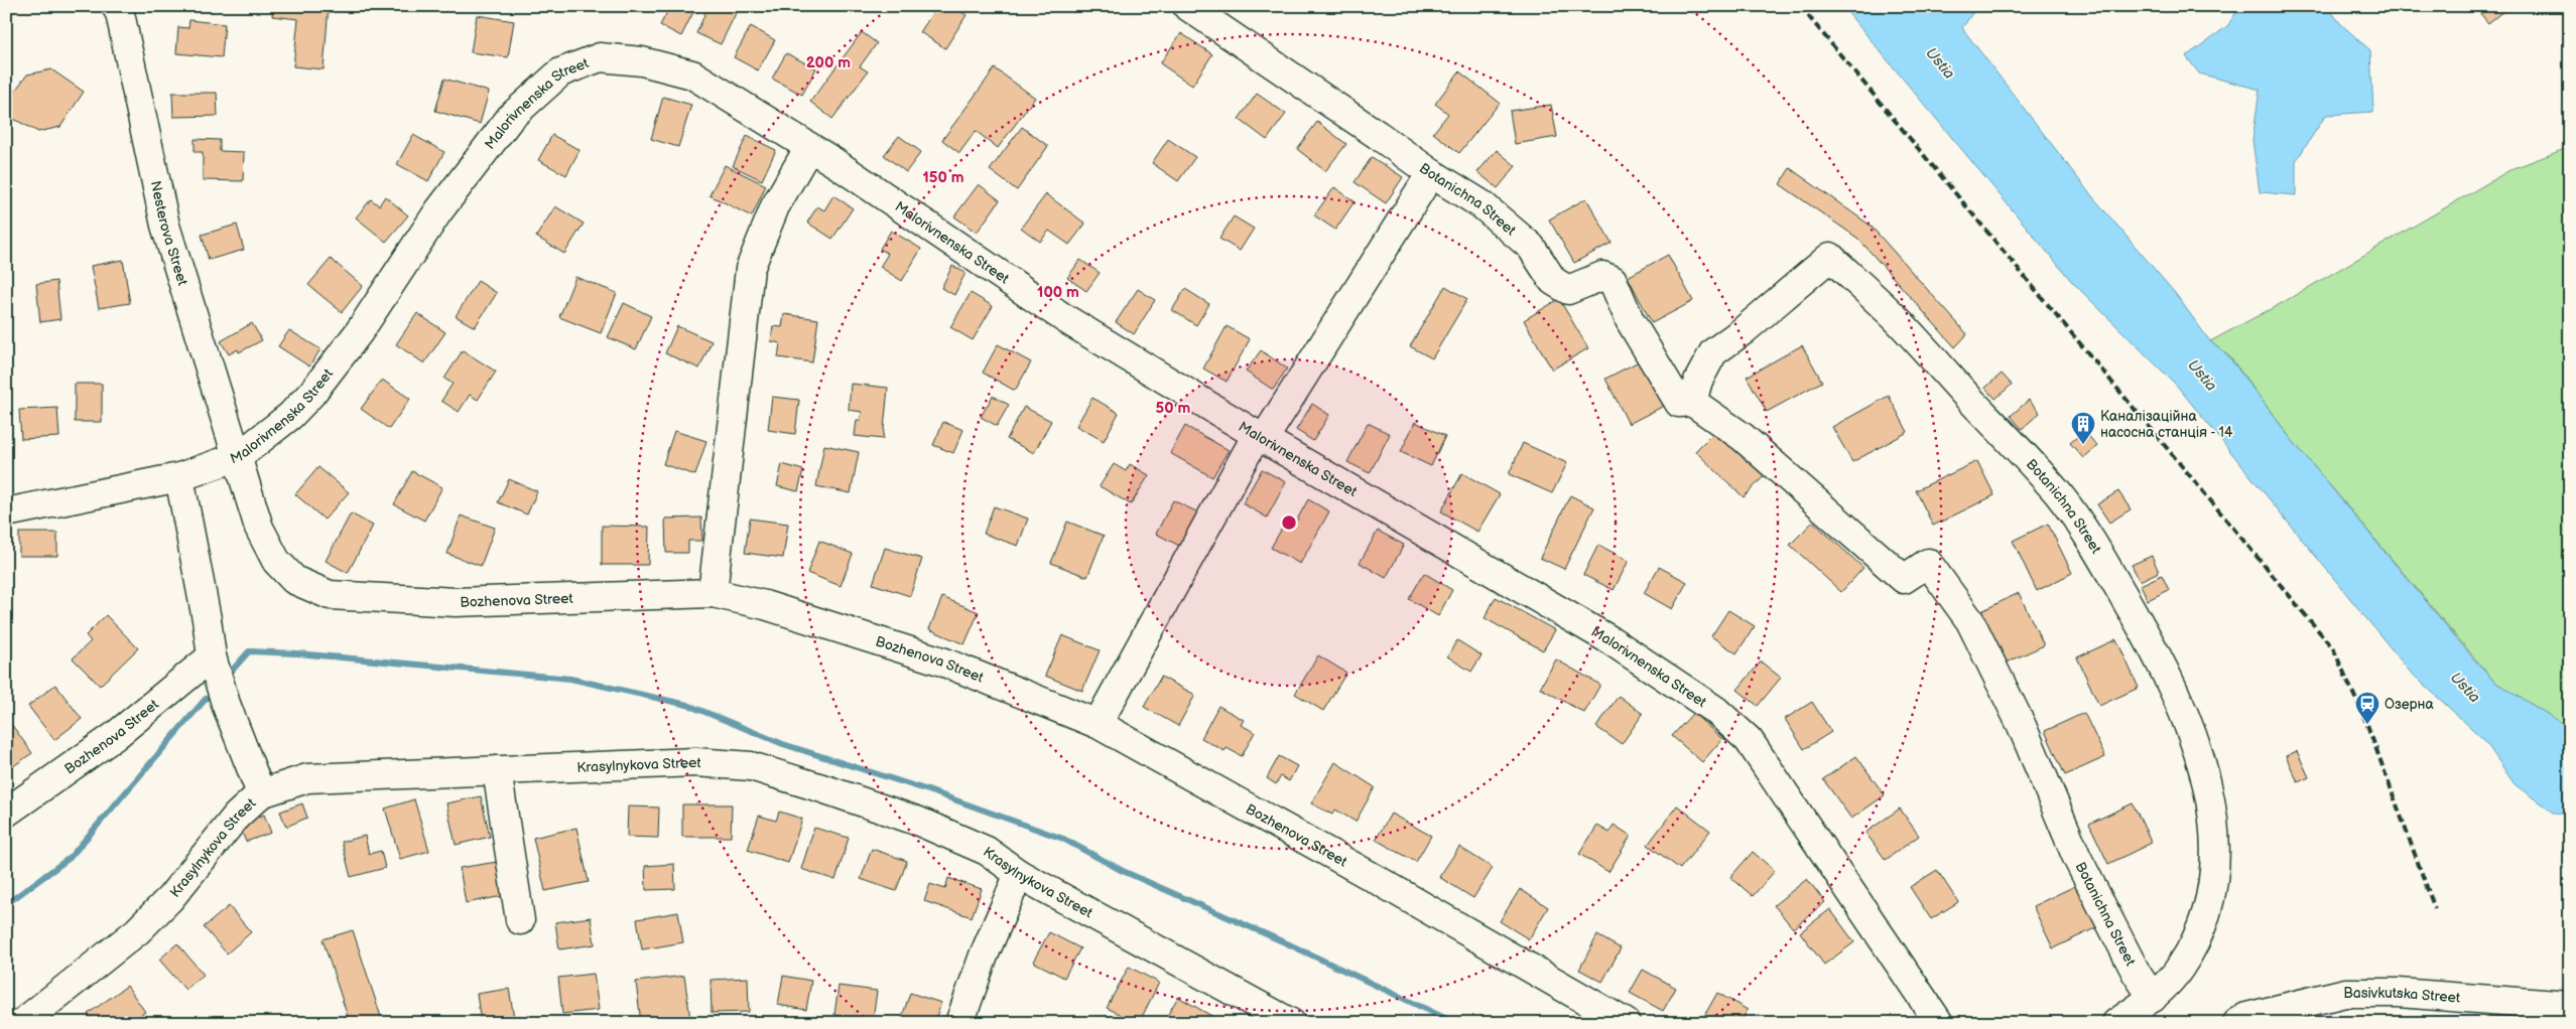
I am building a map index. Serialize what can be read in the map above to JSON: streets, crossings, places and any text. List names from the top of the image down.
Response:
{
  "streets": {
    "street": [
      "Malorivnenska Street",
      "Botanichna Street",
      "Nesterova Street",
      "Bozhenova Street",
      "Krasylnykova Street",
      "Basivkutska Street"
    ]
  },
  "crossings": [
    ["Malorivnenska Street", "Nesterova Street"],
    ["Malorivnenska Street", "Bozhenova Street"],
    ["Nesterova Street", "Bozhenova Street"]
  ],
  "water": ["Ustia"],
  "places": {
    "building": ["Каналізаційна насосна станція - 14"],
    "station": ["Озерна"]
  },
  "rings": [
    "200 m",
    "150 m",
    "100 m",
    "50 m"
  ]
}
